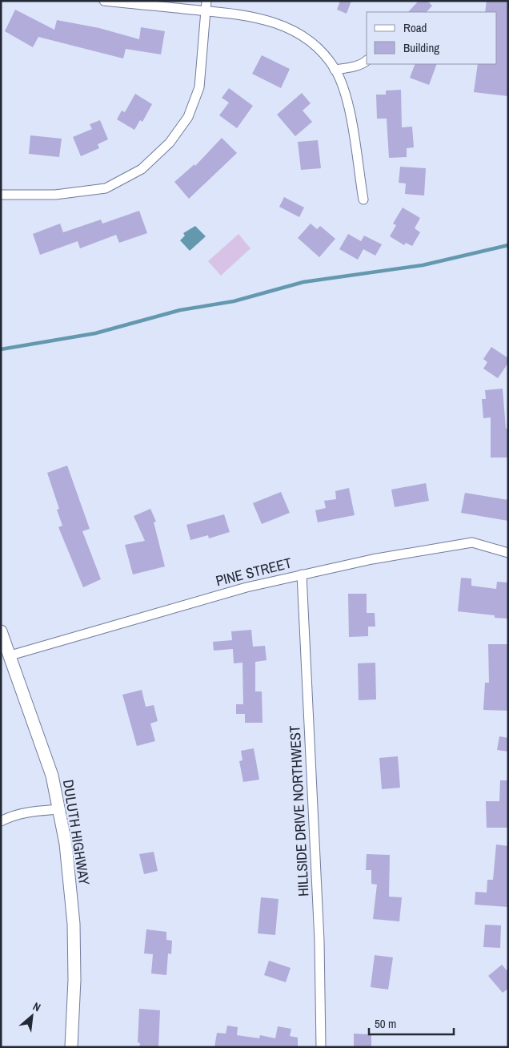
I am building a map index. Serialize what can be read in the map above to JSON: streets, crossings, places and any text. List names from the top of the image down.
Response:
{
  "streets": {
    "main road": ["DULUTH HIGHWAY"],
    "street": ["PINE STREET", "HILLSIDE DRIVE NORTHWEST"]
  },
  "crossings": [
    ["PINE STREET", "HILLSIDE DRIVE NORTHWEST"],
    ["PINE STREET", "DULUTH HIGHWAY"]
  ],
  "legend": ["Road", "Building"],
  "scale_bar": "50 m",
  "north": "top right"
}
